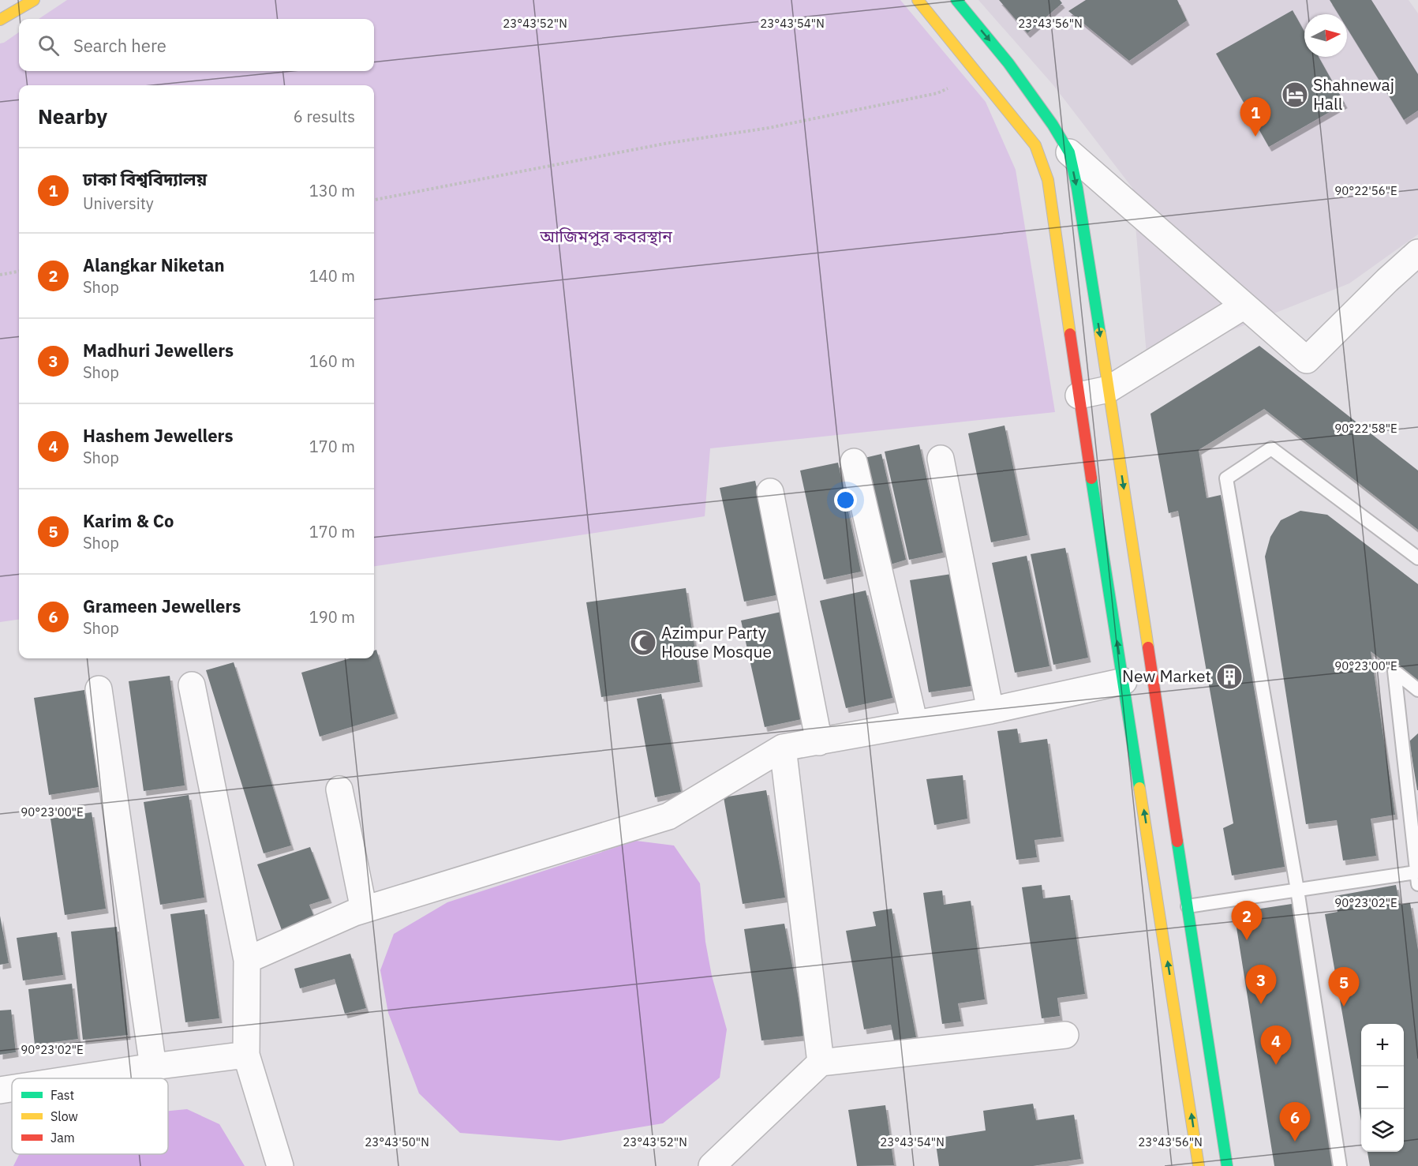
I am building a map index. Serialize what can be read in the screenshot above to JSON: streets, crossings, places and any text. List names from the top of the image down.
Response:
{
  "parks": ["আজিমপুর কবরস্থান"],
  "places": {
    "hotel": ["Shahnewaj Hall"],
    "mosque": ["Azimpur Party House Mosque"],
    "building": ["New Market"]
  },
  "legend": ["Fast", "Slow", "Jam"],
  "north": "right",
  "page": {
    "search": "Search here",
    "heading": ["Nearby", "6 results"],
    "pins": [
      "1",
      "2",
      "3",
      "5",
      "4",
      "6"
    ],
    "list": [
      {
        "mark": "1",
        "name": "ঢাকা বিশ্ববিদ্যালয়",
        "note": "University",
        "value": "130 m"
      },
      {
        "mark": "2",
        "name": "Alangkar Niketan",
        "note": "Shop",
        "value": "140 m"
      },
      {
        "mark": "3",
        "name": "Madhuri Jewellers",
        "note": "Shop",
        "value": "160 m"
      },
      {
        "mark": "4",
        "name": "Hashem Jewellers",
        "note": "Shop",
        "value": "170 m"
      },
      {
        "mark": "5",
        "name": "Karim & Co",
        "note": "Shop",
        "value": "170 m"
      },
      {
        "mark": "6",
        "name": "Grameen Jewellers",
        "note": "Shop",
        "value": "190 m"
      }
    ],
    "map_buttons": ["+", "−"]
  },
  "coordinates": [
    "23°43'52\"N",
    "23°43'54\"N",
    "23°43'56\"N",
    "90°22'56\"E",
    "90°22'58\"E",
    "90°23'00\"E",
    "90°23'02\"E",
    "23°43'50\"N"
  ]
}
